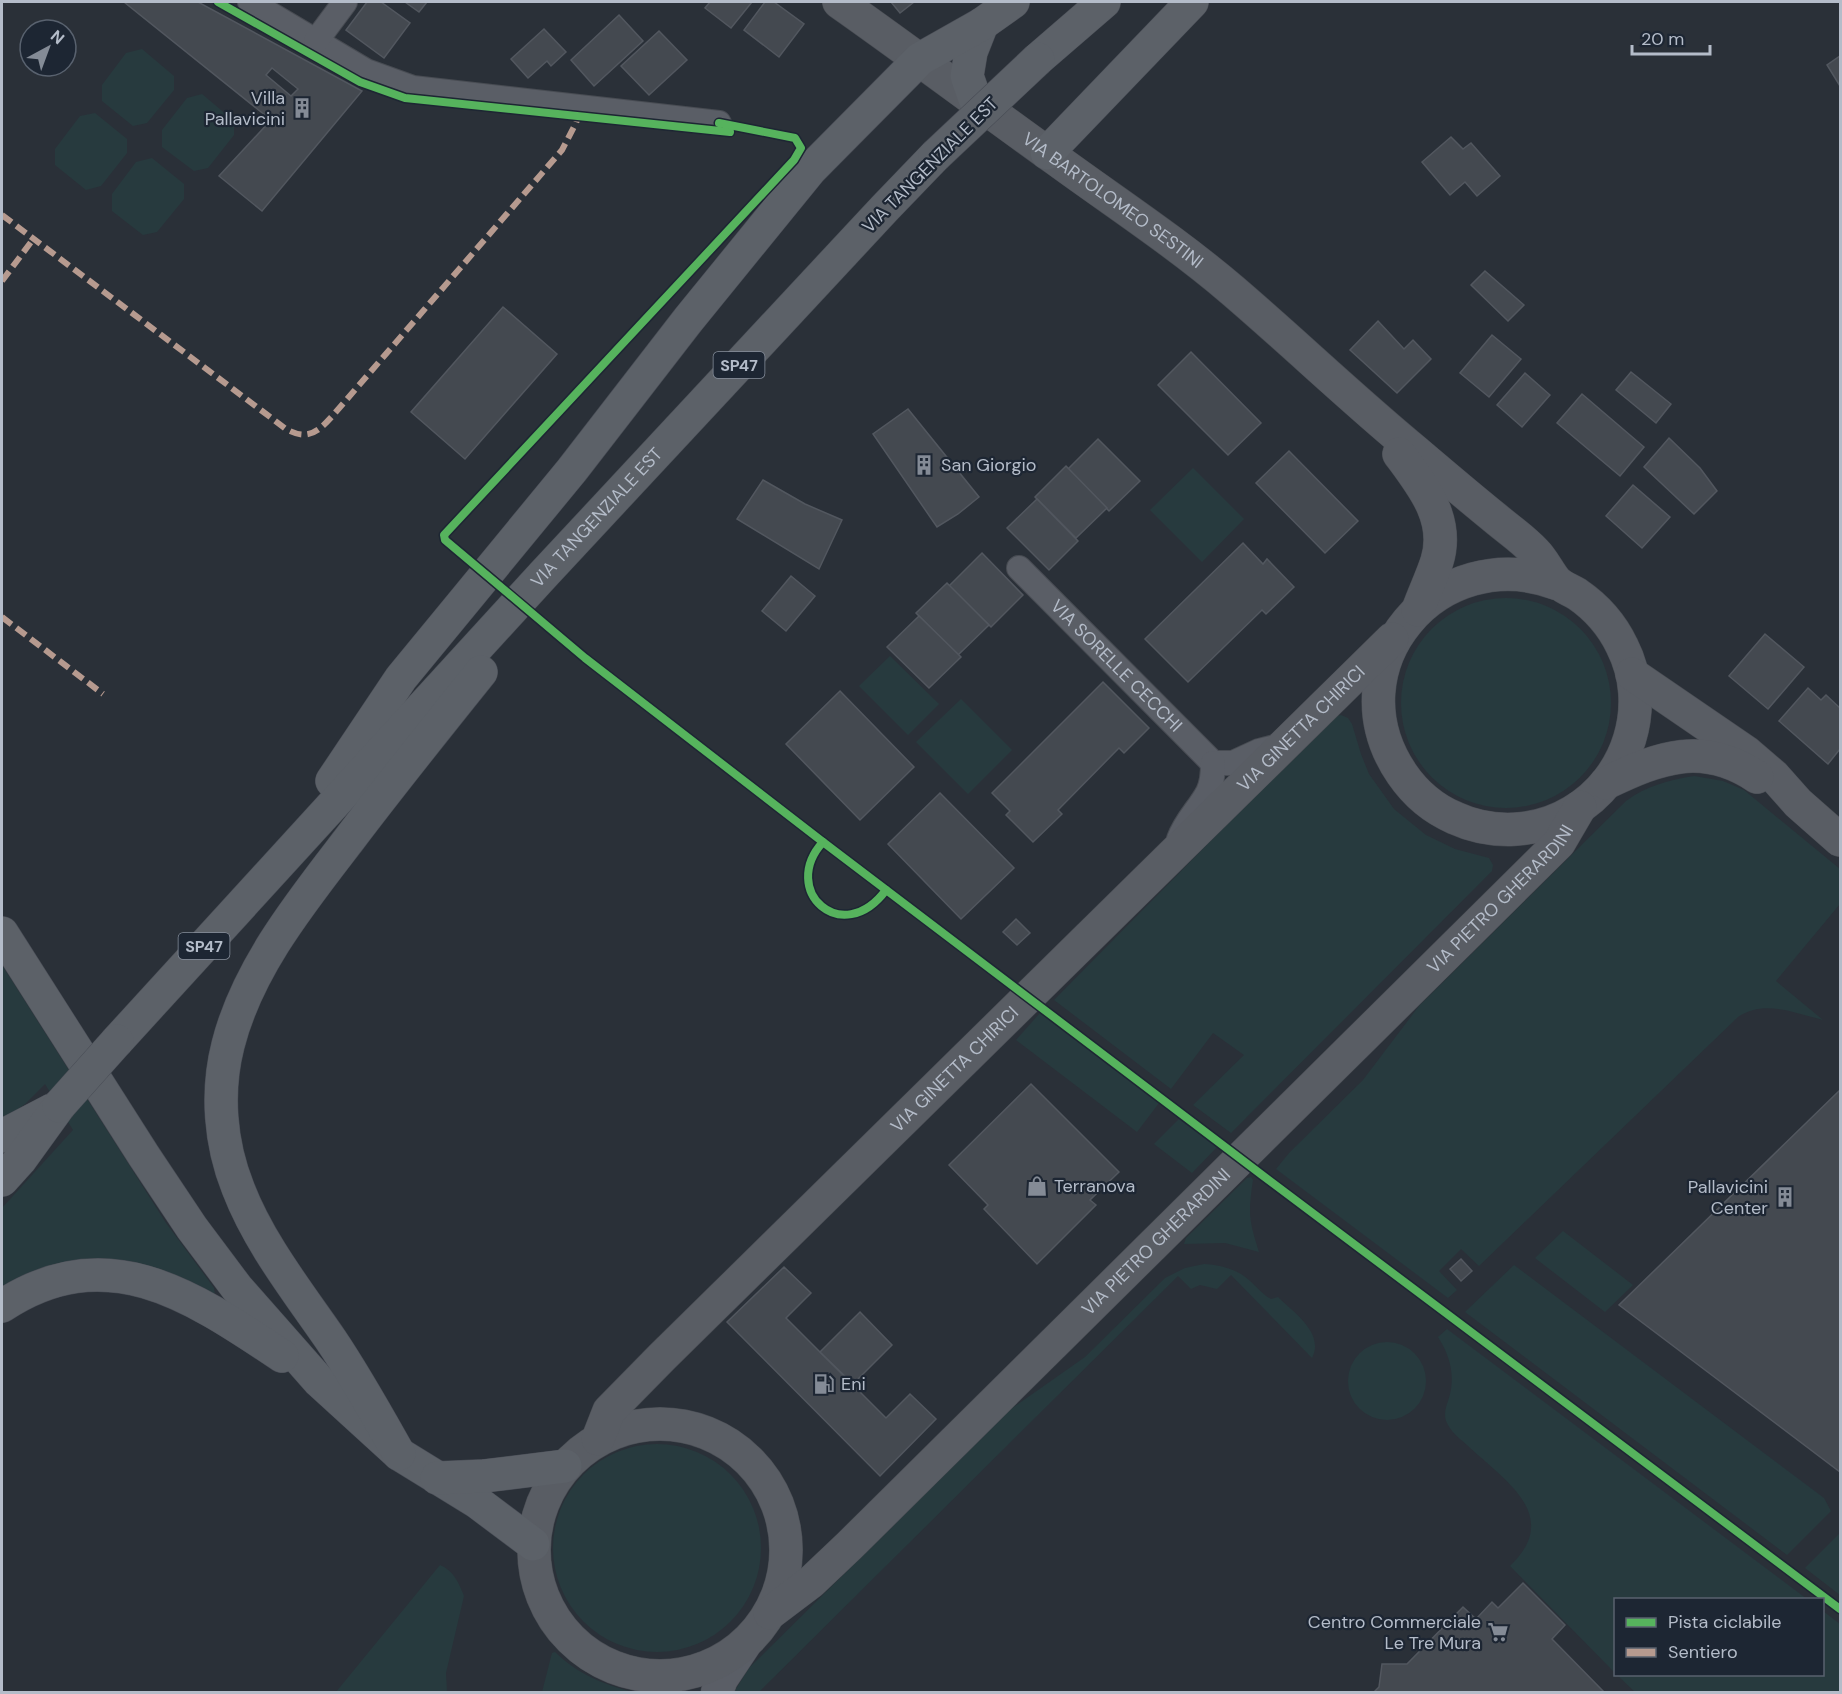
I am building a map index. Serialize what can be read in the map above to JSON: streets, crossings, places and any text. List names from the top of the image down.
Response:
{
  "streets": {
    "main road": [
      "VIA TANGENZIALE EST",
      "VIA BARTOLOMEO SESTINI",
      "SP47",
      "VIA GINETTA CHIRICI",
      "VIA PIETRO GHERARDINI"
    ],
    "street": ["VIA SORELLE CECCHI"]
  },
  "places": {
    "building": ["Villa Pallavicini", "San Giorgio", "Pallavicini Center"],
    "shop": ["Terranova"],
    "fuel station": ["Eni"],
    "supermarket": ["Centro Commerciale Le Tre Mura"]
  },
  "legend": ["Pista ciclabile", "Sentiero"],
  "scale_bar": "20 m",
  "north": "top right"
}
